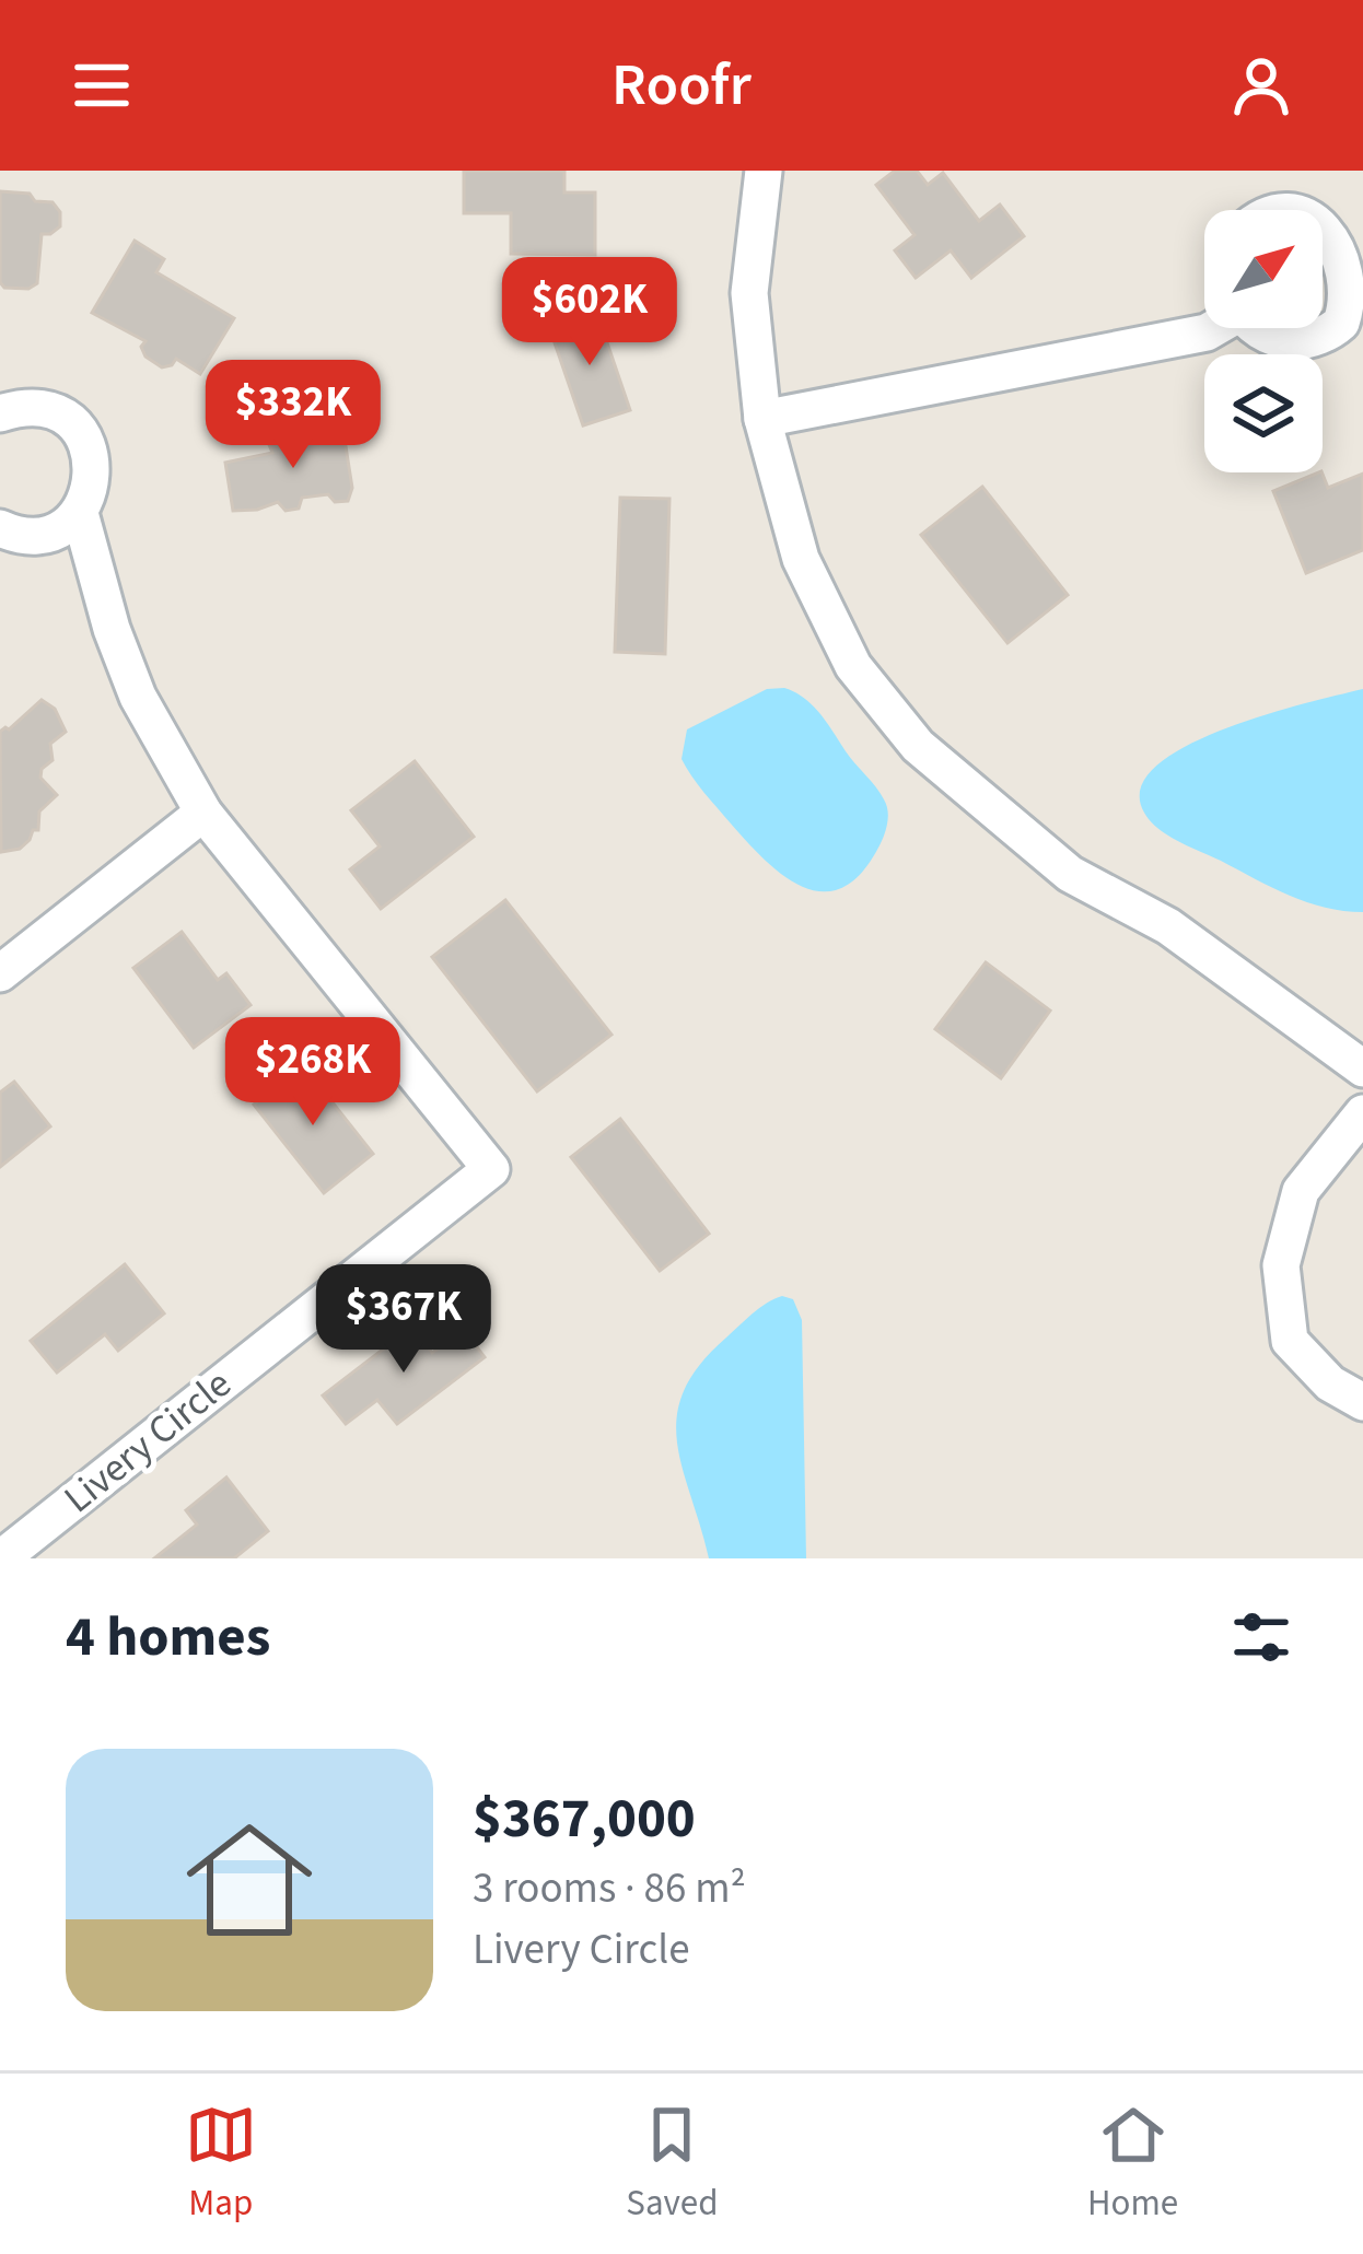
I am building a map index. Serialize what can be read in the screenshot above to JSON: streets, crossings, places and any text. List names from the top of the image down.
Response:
{
  "streets": {
    "street": ["Livery Circle"]
  },
  "north": "top right",
  "page": {
    "header": "Roofr",
    "price": [
      "$602K",
      "$332K",
      "$268K",
      "$367K"
    ],
    "heading": "4 homes",
    "list": [
      {
        "name": "$367,000",
        "note": "3 rooms · 86 m² · Livery Circle"
      }
    ],
    "tabs": ["Map", "Saved", "Home"]
  }
}
